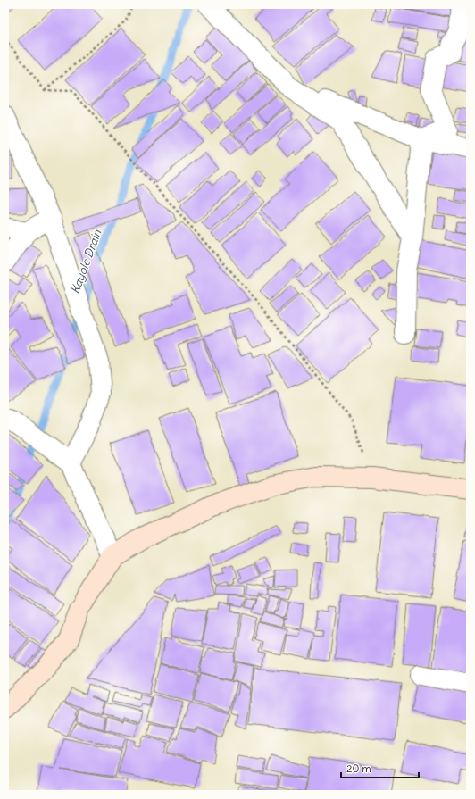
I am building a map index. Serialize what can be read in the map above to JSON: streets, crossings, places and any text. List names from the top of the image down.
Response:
{
  "water": ["Kayole Drain"],
  "scale_bar": "20 m"
}
